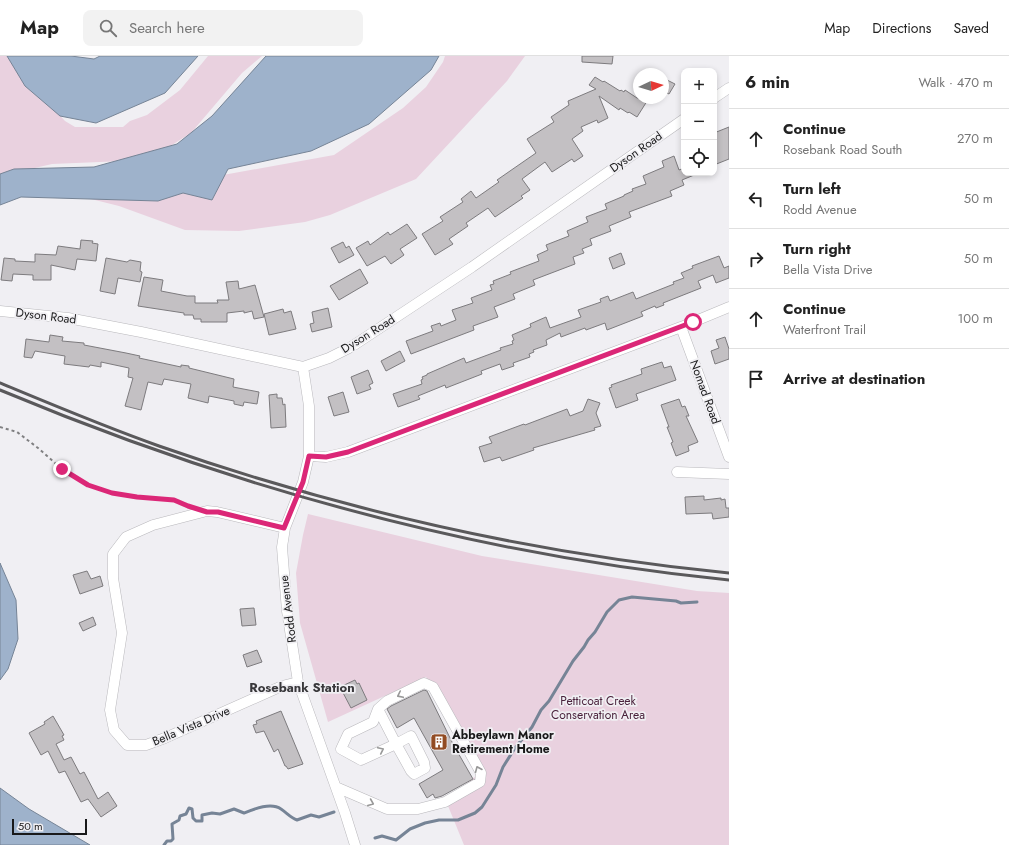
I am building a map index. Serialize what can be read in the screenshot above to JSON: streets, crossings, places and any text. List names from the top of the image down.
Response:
{
  "streets": {
    "street": [
      "Dyson Road",
      "Nomad Road",
      "Rodd Avenue",
      "Bella Vista Drive"
    ]
  },
  "crossings": [
    ["Dyson Road", "Rodd Avenue"],
    ["Rodd Avenue", "Bella Vista Drive"]
  ],
  "districts": ["Rosebank Station"],
  "parks": ["Petticoat Creek Conservation Area"],
  "places": {
    "building": ["Abbeylawn Manor Retirement Home"]
  },
  "scale_bar": "50 m",
  "north": "right",
  "page": {
    "header": "Map",
    "search": "Search here",
    "nav": ["Map", "Directions", "Saved"],
    "heading": ["6 min", "Walk · 470 m"],
    "map_buttons": ["+", "−"],
    "list": [
      ["Continue", "Rosebank Road South", "270 m"],
      ["Turn left", "Rodd Avenue", "50 m"],
      ["Turn right", "Bella Vista Drive", "50 m"],
      ["Continue", "Waterfront Trail", "100 m"],
      "Arrive at destination"
    ],
    "scale": "50 m"
  }
}
